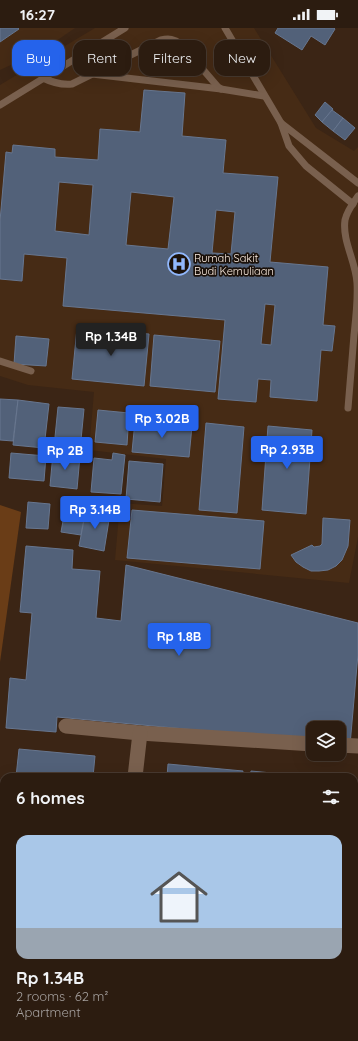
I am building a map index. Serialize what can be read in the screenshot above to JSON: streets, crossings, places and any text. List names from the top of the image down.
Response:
{
  "places": {
    "hospital": ["Rumah Sakit Budi Kemuliaan"]
  },
  "page": {
    "status": "16:27",
    "chip": [
      "Buy",
      "Rent",
      "Filters",
      "New"
    ],
    "price": [
      "Rp 1.34B",
      "Rp 3.02B",
      "Rp 2.93B",
      "Rp 2B",
      "Rp 3.14B",
      "Rp 1.8B"
    ],
    "heading": "6 homes",
    "list": [
      {
        "name": "Rp 1.34B",
        "note": "2 rooms · 62 m² · Apartment"
      }
    ]
  }
}
